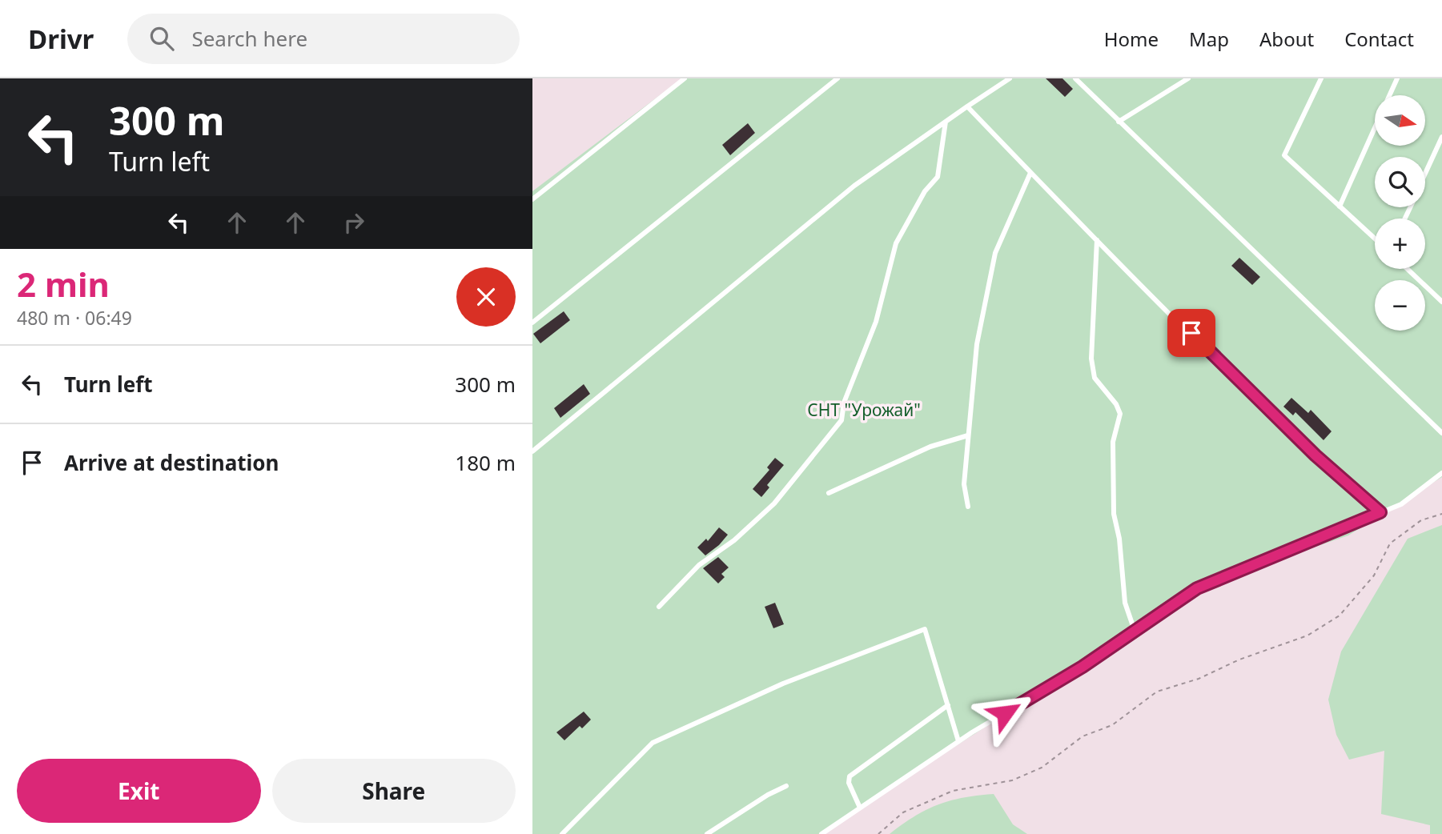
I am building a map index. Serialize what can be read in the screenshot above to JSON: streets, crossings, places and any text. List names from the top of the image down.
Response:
{
  "parks": ["СНТ \"Урожай\""],
  "north": "right",
  "page": {
    "header": "Drivr",
    "search": "Search here",
    "nav": [
      "Home",
      "Map",
      "About",
      "Contact"
    ],
    "turn": ["300 m", "Turn left"],
    "map_buttons": ["+", "−"],
    "heading": ["2 min", "480 m · 06:49"],
    "list": [
      {
        "name": "Turn left",
        "value": "300 m"
      },
      {
        "name": "Arrive at destination",
        "value": "180 m"
      }
    ],
    "buttons": ["Exit", "Share"]
  }
}
